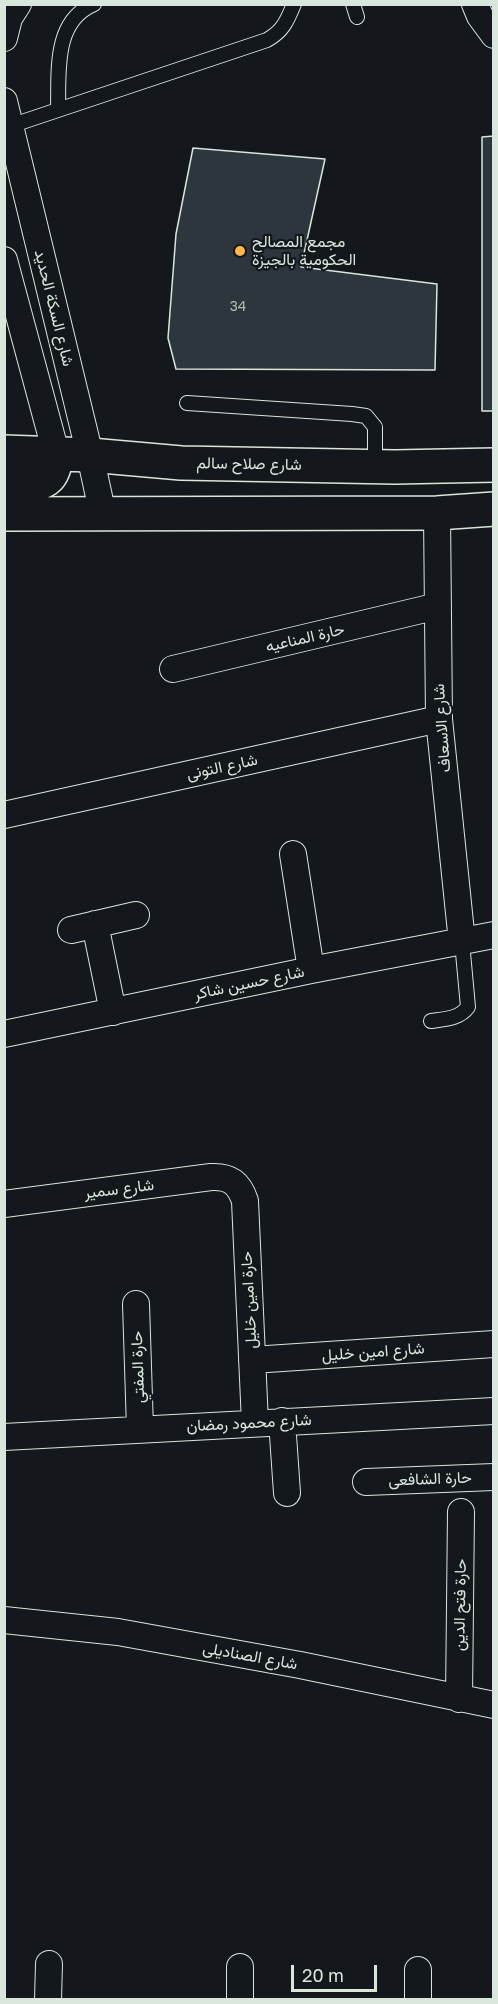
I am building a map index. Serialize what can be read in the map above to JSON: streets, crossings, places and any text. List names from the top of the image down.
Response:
{
  "streets": {
    "highway": ["شارع صلاح سالم"],
    "street": [
      "شارع السكة الحديد",
      "حارة المناعيه",
      "شارع الاسعاف",
      "شارع التونى",
      "شارع حسين شاكر",
      "شارع سمير",
      "حارة امين خليل",
      "شارع امين خليل",
      "حارة المفتي",
      "شارع محمود رمضان",
      "حارة الشافعى",
      "حارة فتح الدين",
      "شارع الصناديلى"
    ]
  },
  "crossings": [
    ["شارع السكة الحديد", "شارع صلاح سالم"],
    ["حارة المناعيه", "شارع الاسعاف"],
    ["شارع الاسعاف", "شارع التونى"],
    ["شارع الاسعاف", "شارع حسين شاكر"],
    ["شارع سمير", "حارة امين خليل"],
    ["حارة امين خليل", "شارع امين خليل"],
    ["حارة امين خليل", "شارع محمود رمضان"],
    ["حارة المفتي", "شارع محمود رمضان"],
    ["حارة فتح الدين", "شارع الصناديلى"]
  ],
  "places": ["مجمع المصالح الحكومية بالجيزة"],
  "house_numbers": ["34"],
  "scale_bar": "20 m"
}
